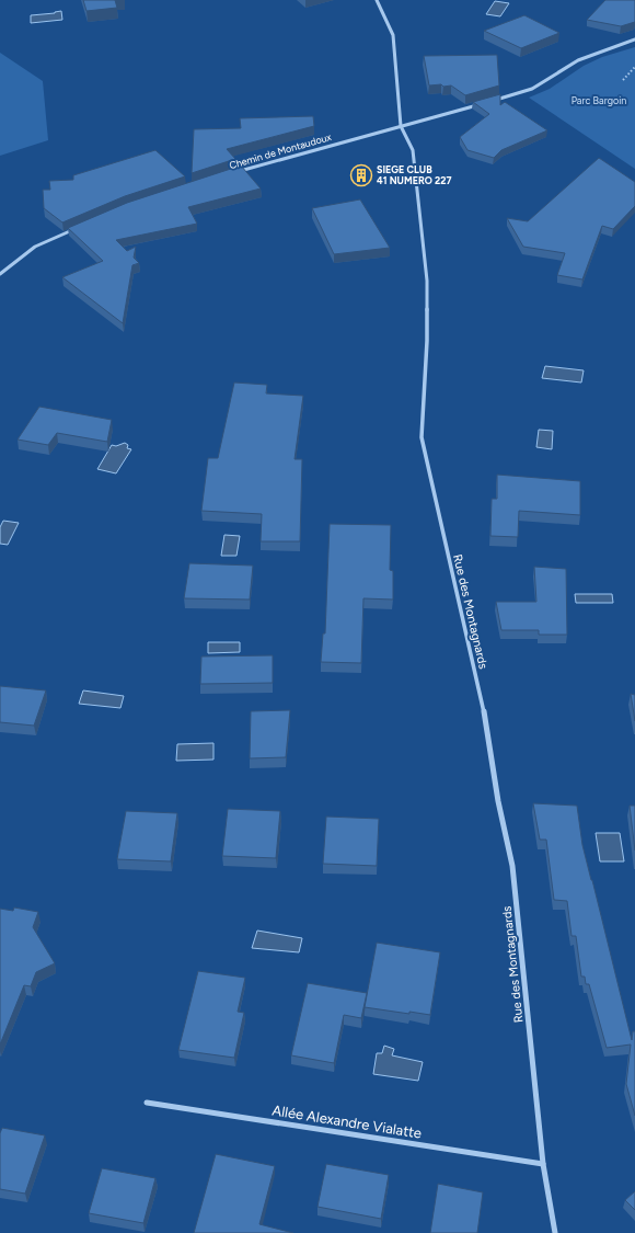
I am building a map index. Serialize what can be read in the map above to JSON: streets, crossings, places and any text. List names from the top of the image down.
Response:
{
  "streets": {
    "street": ["Chemin de Montaudoux", "Rue des Montagnards", "Allée Alexandre Vialatte"]
  },
  "crossings": [
    ["Chemin de Montaudoux", "Rue des Montagnards"],
    ["Rue des Montagnards", "Allée Alexandre Vialatte"]
  ],
  "parks": ["Parc Bargoin"],
  "places": {
    "building": ["SIEGE CLUB 41 NUMERO 227"]
  }
}
